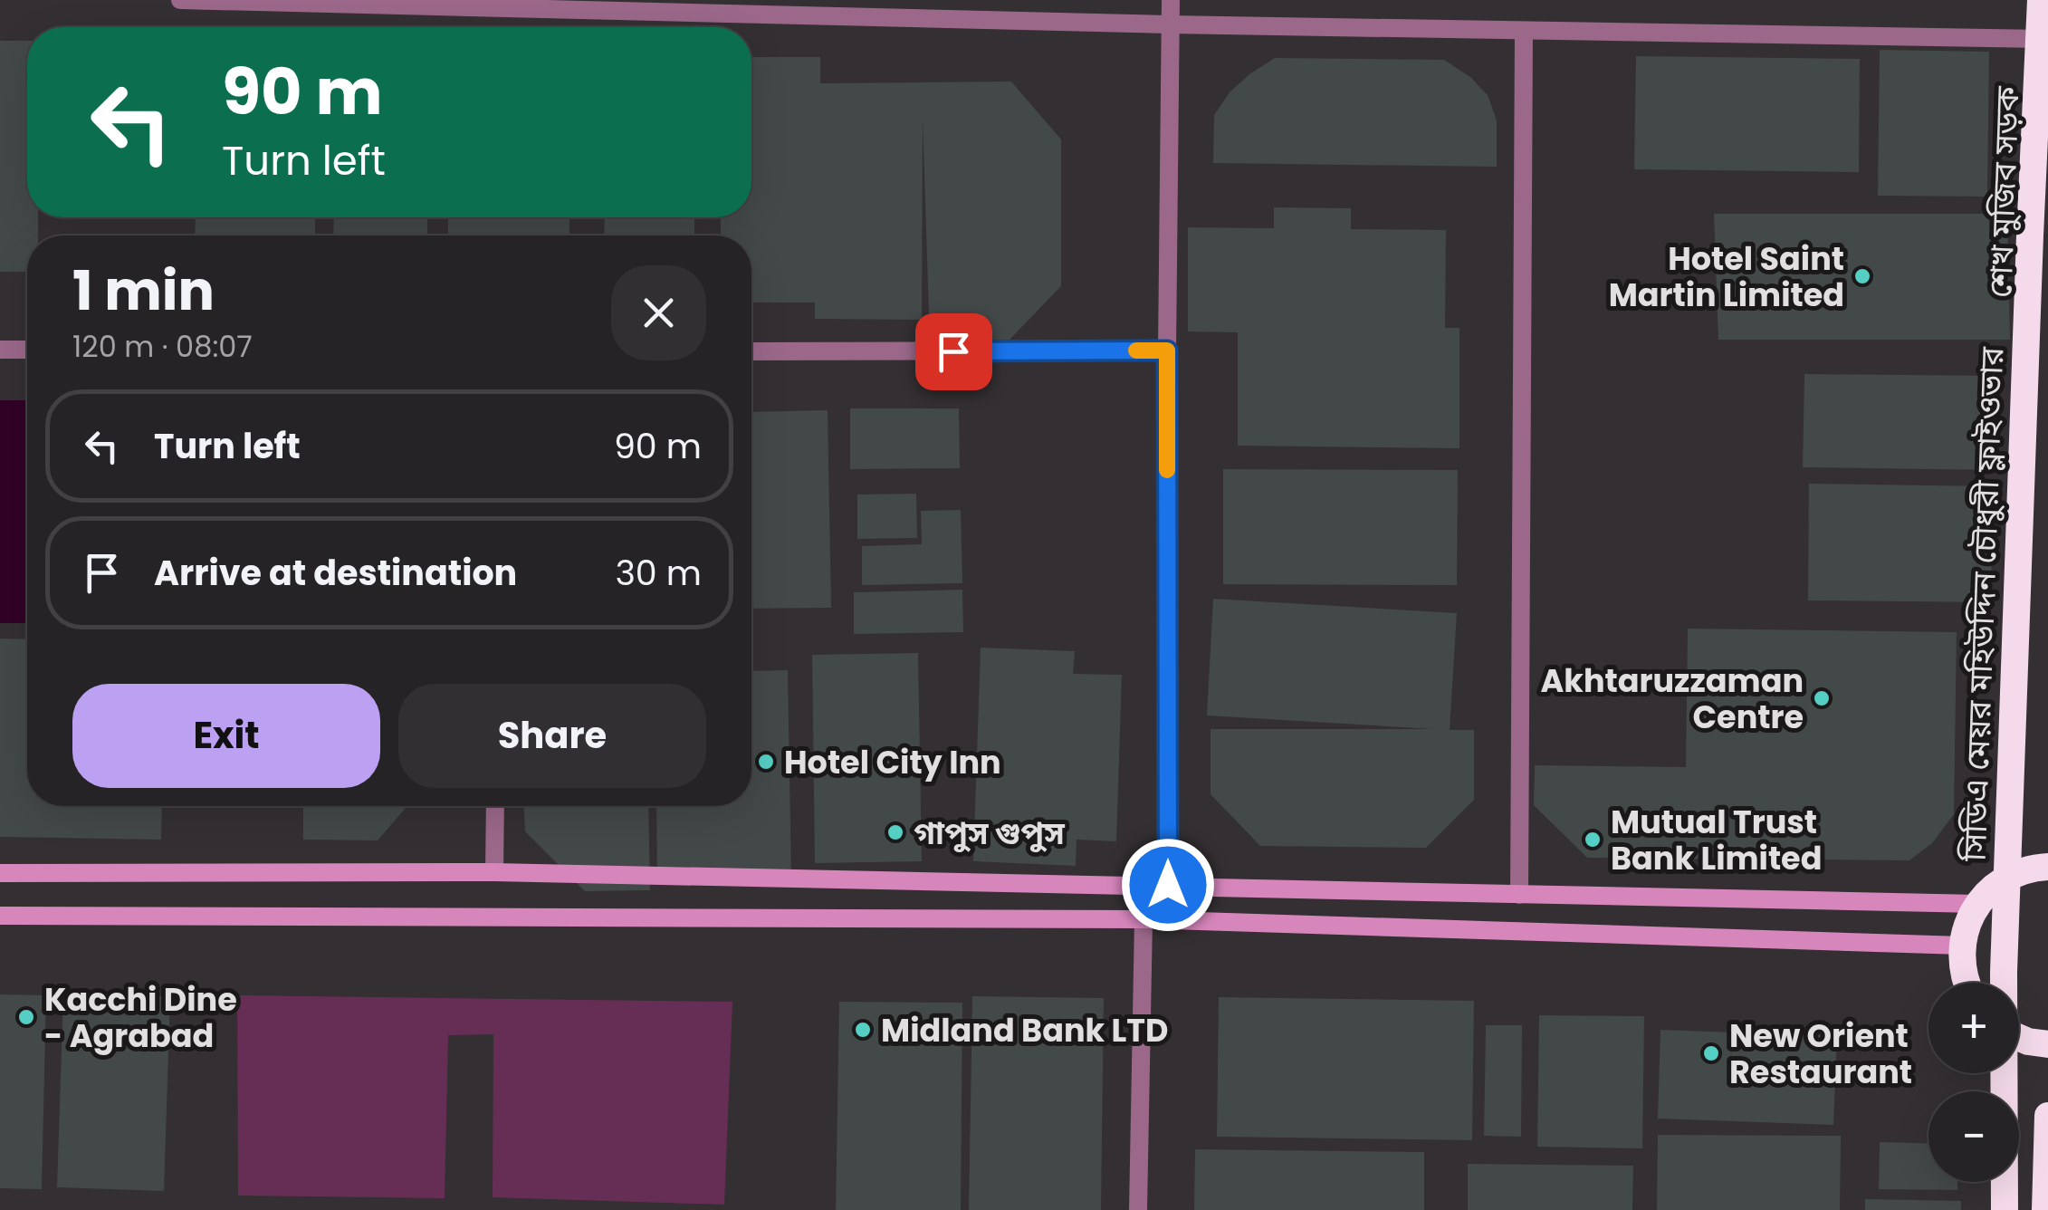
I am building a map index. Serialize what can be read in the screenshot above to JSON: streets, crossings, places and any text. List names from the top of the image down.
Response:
{
  "streets": {
    "highway": ["শেখ মুজিব সড়ক", "সিডিএ মেয়র মহিউদ্দিন চৌধুরী ফ্লাইওভার"]
  },
  "crossings": [
    ["শেখ মুজিব সড়ক", "সিডিএ মেয়র মহিউদ্দিন চৌধুরী ফ্লাইওভার"]
  ],
  "places": [
    "Hotel Saint Martin Limited",
    "Akhtaruzzaman Centre",
    "Hotel City Inn",
    "গাপুস গুপুস",
    "Mutual Trust Bank Limited",
    "Kacchi Dine - Agrabad",
    "Midland Bank LTD",
    "New Orient Restaurant"
  ],
  "page": {
    "turn": ["90 m", "Turn left"],
    "heading": ["1 min", "120 m · 08:07"],
    "list": [
      {
        "name": "Turn left",
        "value": "90 m"
      },
      {
        "name": "Arrive at destination",
        "value": "30 m"
      }
    ],
    "buttons": ["Exit", "Share"],
    "map_buttons": ["+", "−"]
  }
}
